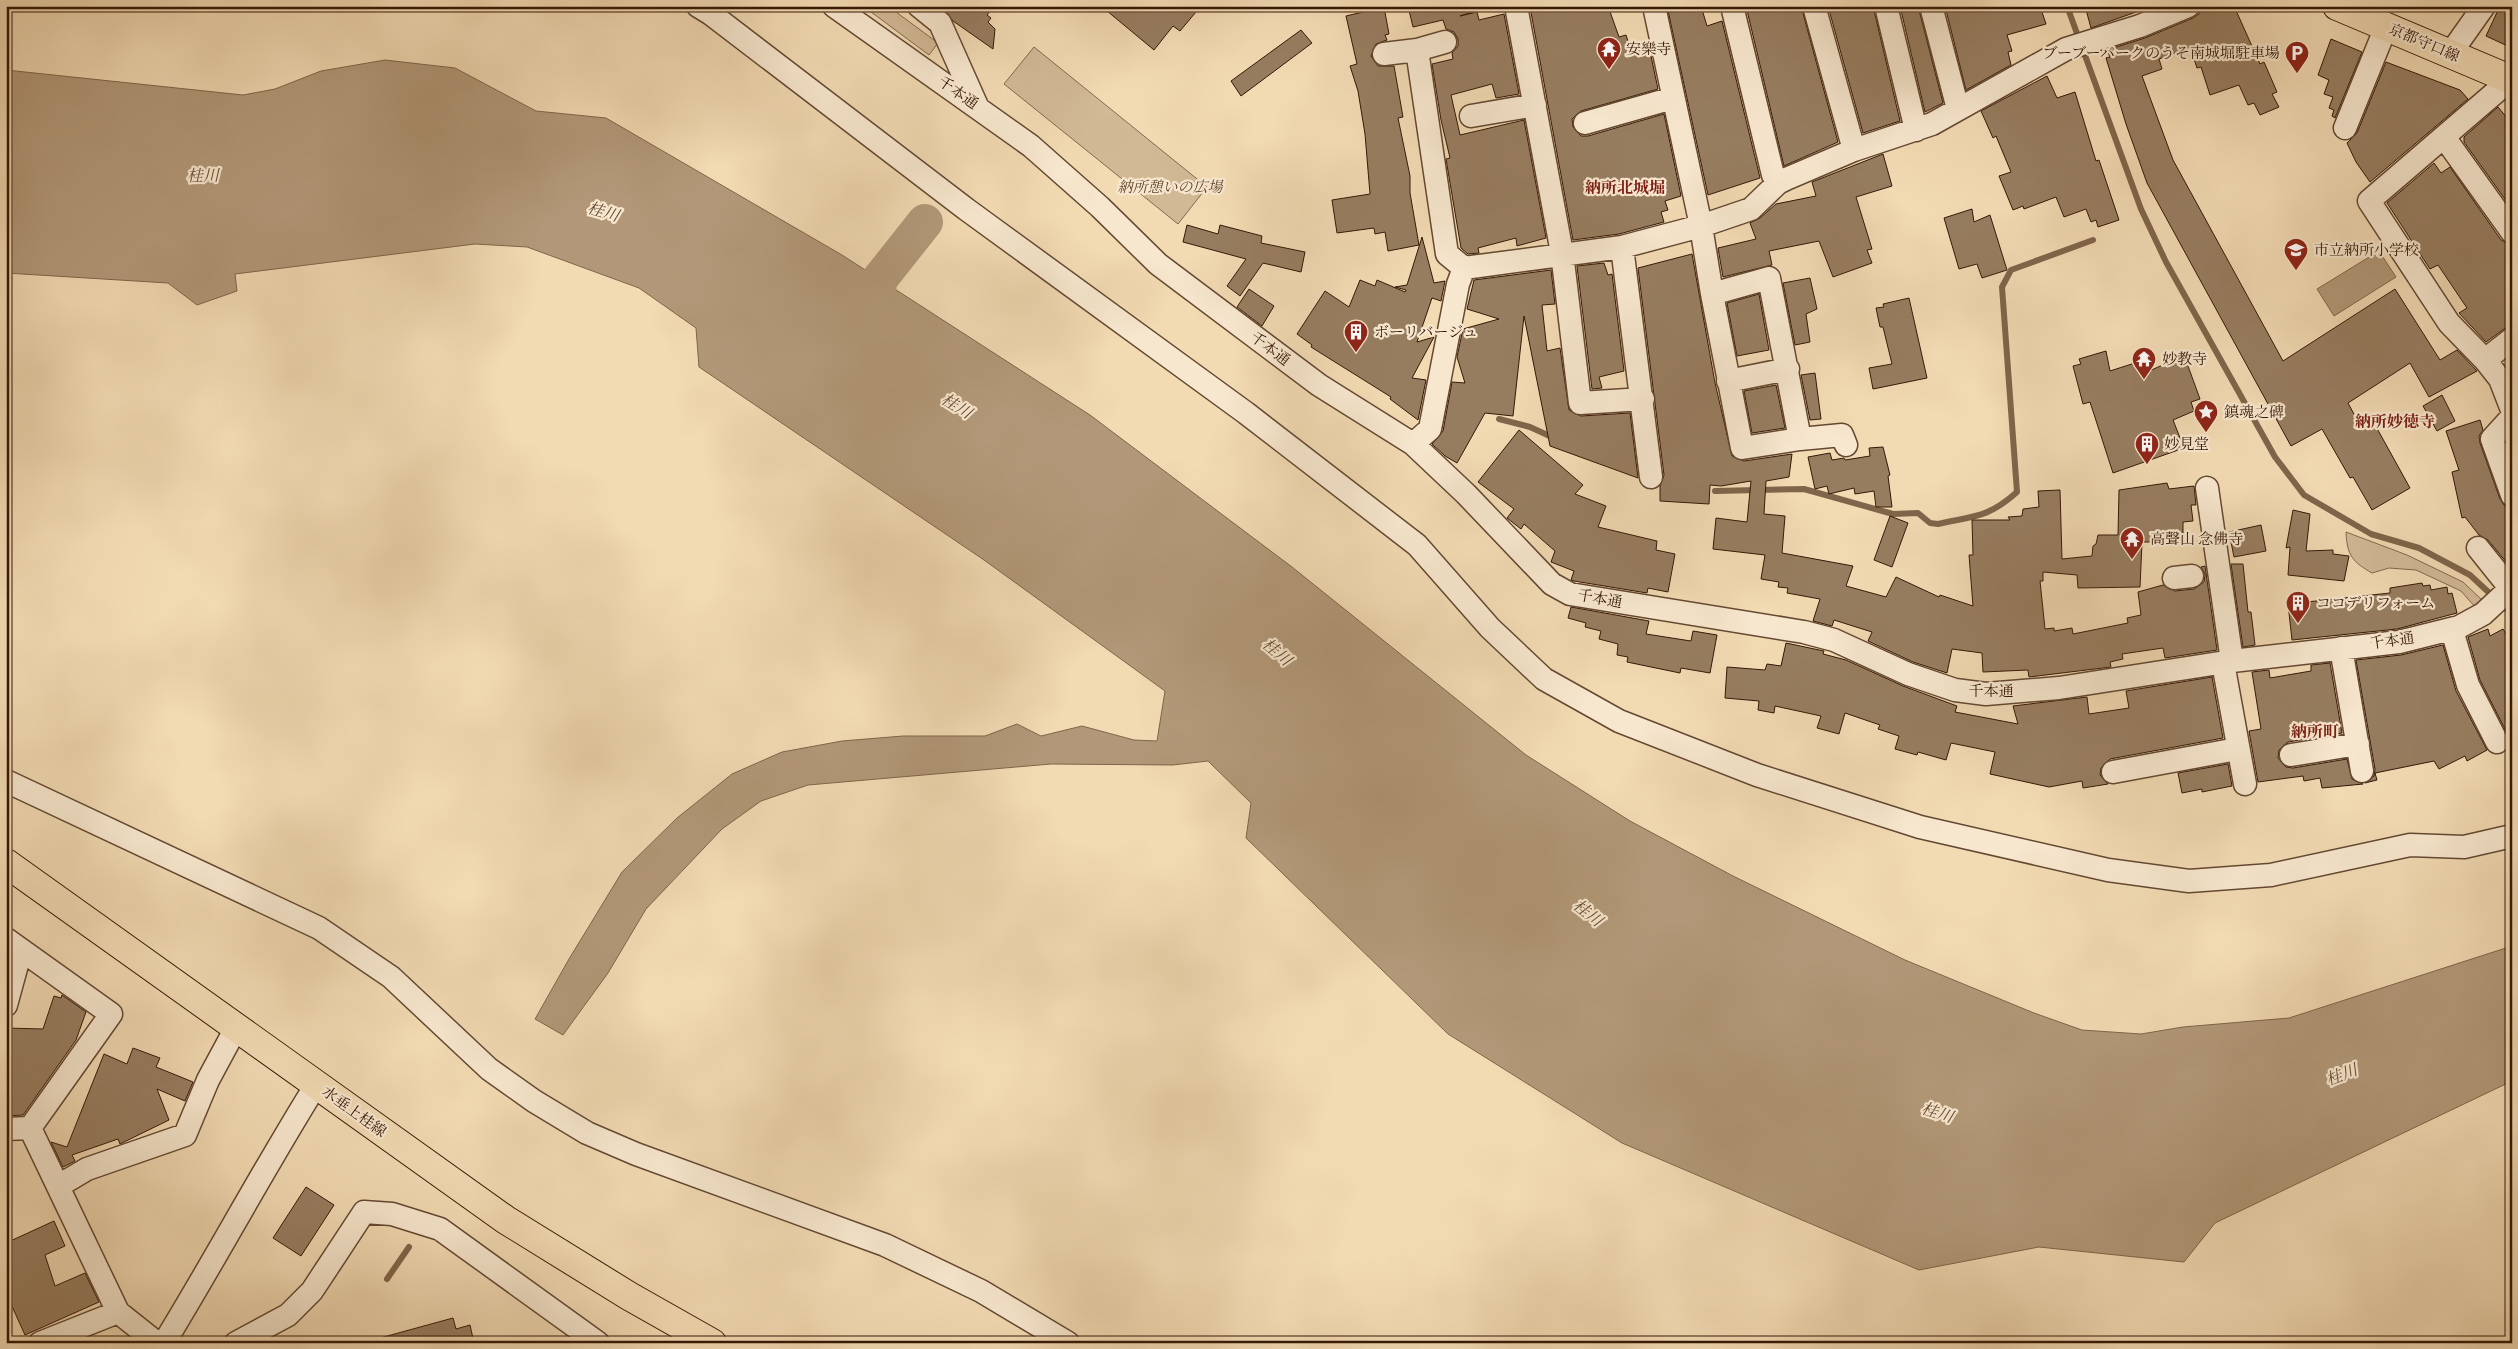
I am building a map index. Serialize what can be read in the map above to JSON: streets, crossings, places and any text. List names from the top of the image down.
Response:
{
  "streets": {
    "main road": ["京都守口線", "水垂上桂線"],
    "street": ["千本通"]
  },
  "districts": ["納所北城堀", "納所妙徳寺", "納所町"],
  "water": ["桂川"],
  "parks": ["納所憩いの広場"],
  "places": {
    "temple": ["安樂寺", "妙教寺", "高聲山 念佛寺"],
    "parking": ["ブーブーパークのうそ南城堀駐車場"],
    "school or university": ["市立納所小学校"],
    "building": ["ボーリバージュ", "妙見堂", "ココデリフォーム"],
    "place": ["鎮魂之碑"]
  }
}
